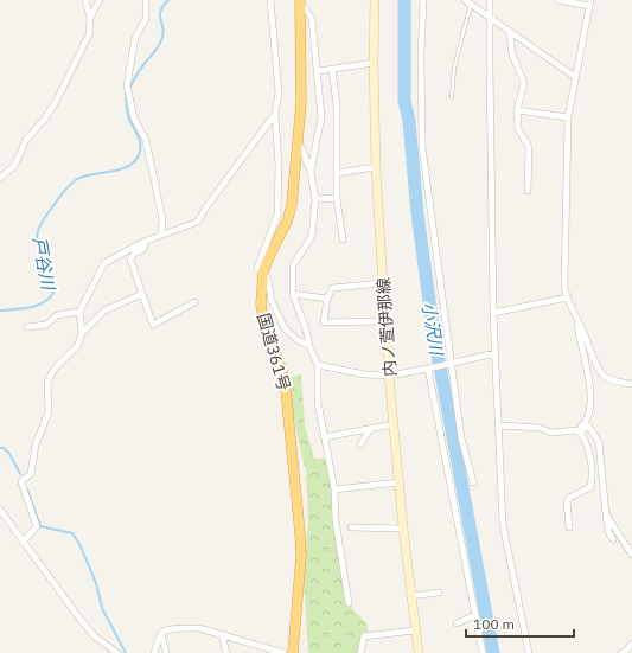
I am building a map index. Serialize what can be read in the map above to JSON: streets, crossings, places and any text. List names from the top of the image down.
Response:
{
  "streets": {
    "highway": ["国道361号"],
    "main road": ["内ノ萱伊那線"]
  },
  "water": ["戸谷川", "小沢川"],
  "scale_bar": "100 m"
}
